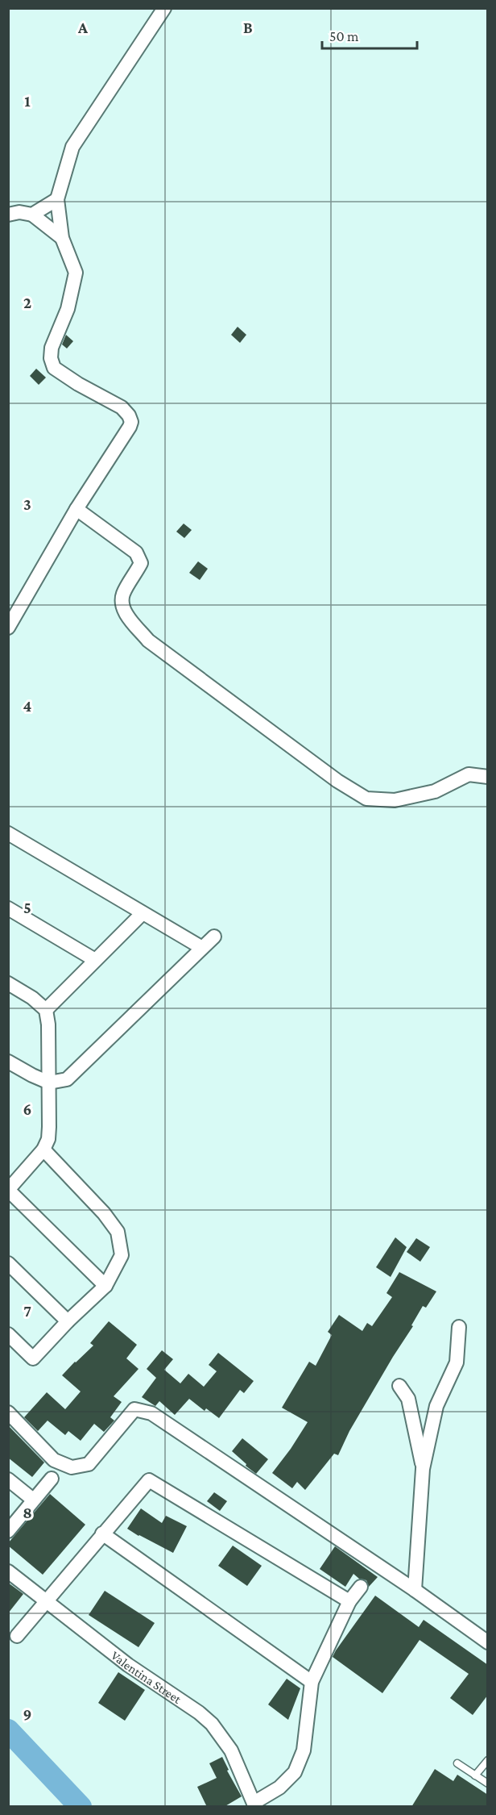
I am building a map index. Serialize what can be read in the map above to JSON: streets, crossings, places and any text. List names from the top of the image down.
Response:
{
  "streets": {
    "street": ["Valentina Street"]
  },
  "scale_bar": "50 m",
  "grid": {
    "columns": ["A", "B"],
    "rows": [
      "1",
      "2",
      "3",
      "4",
      "5",
      "6",
      "7",
      "8",
      "9"
    ]
  }
}
